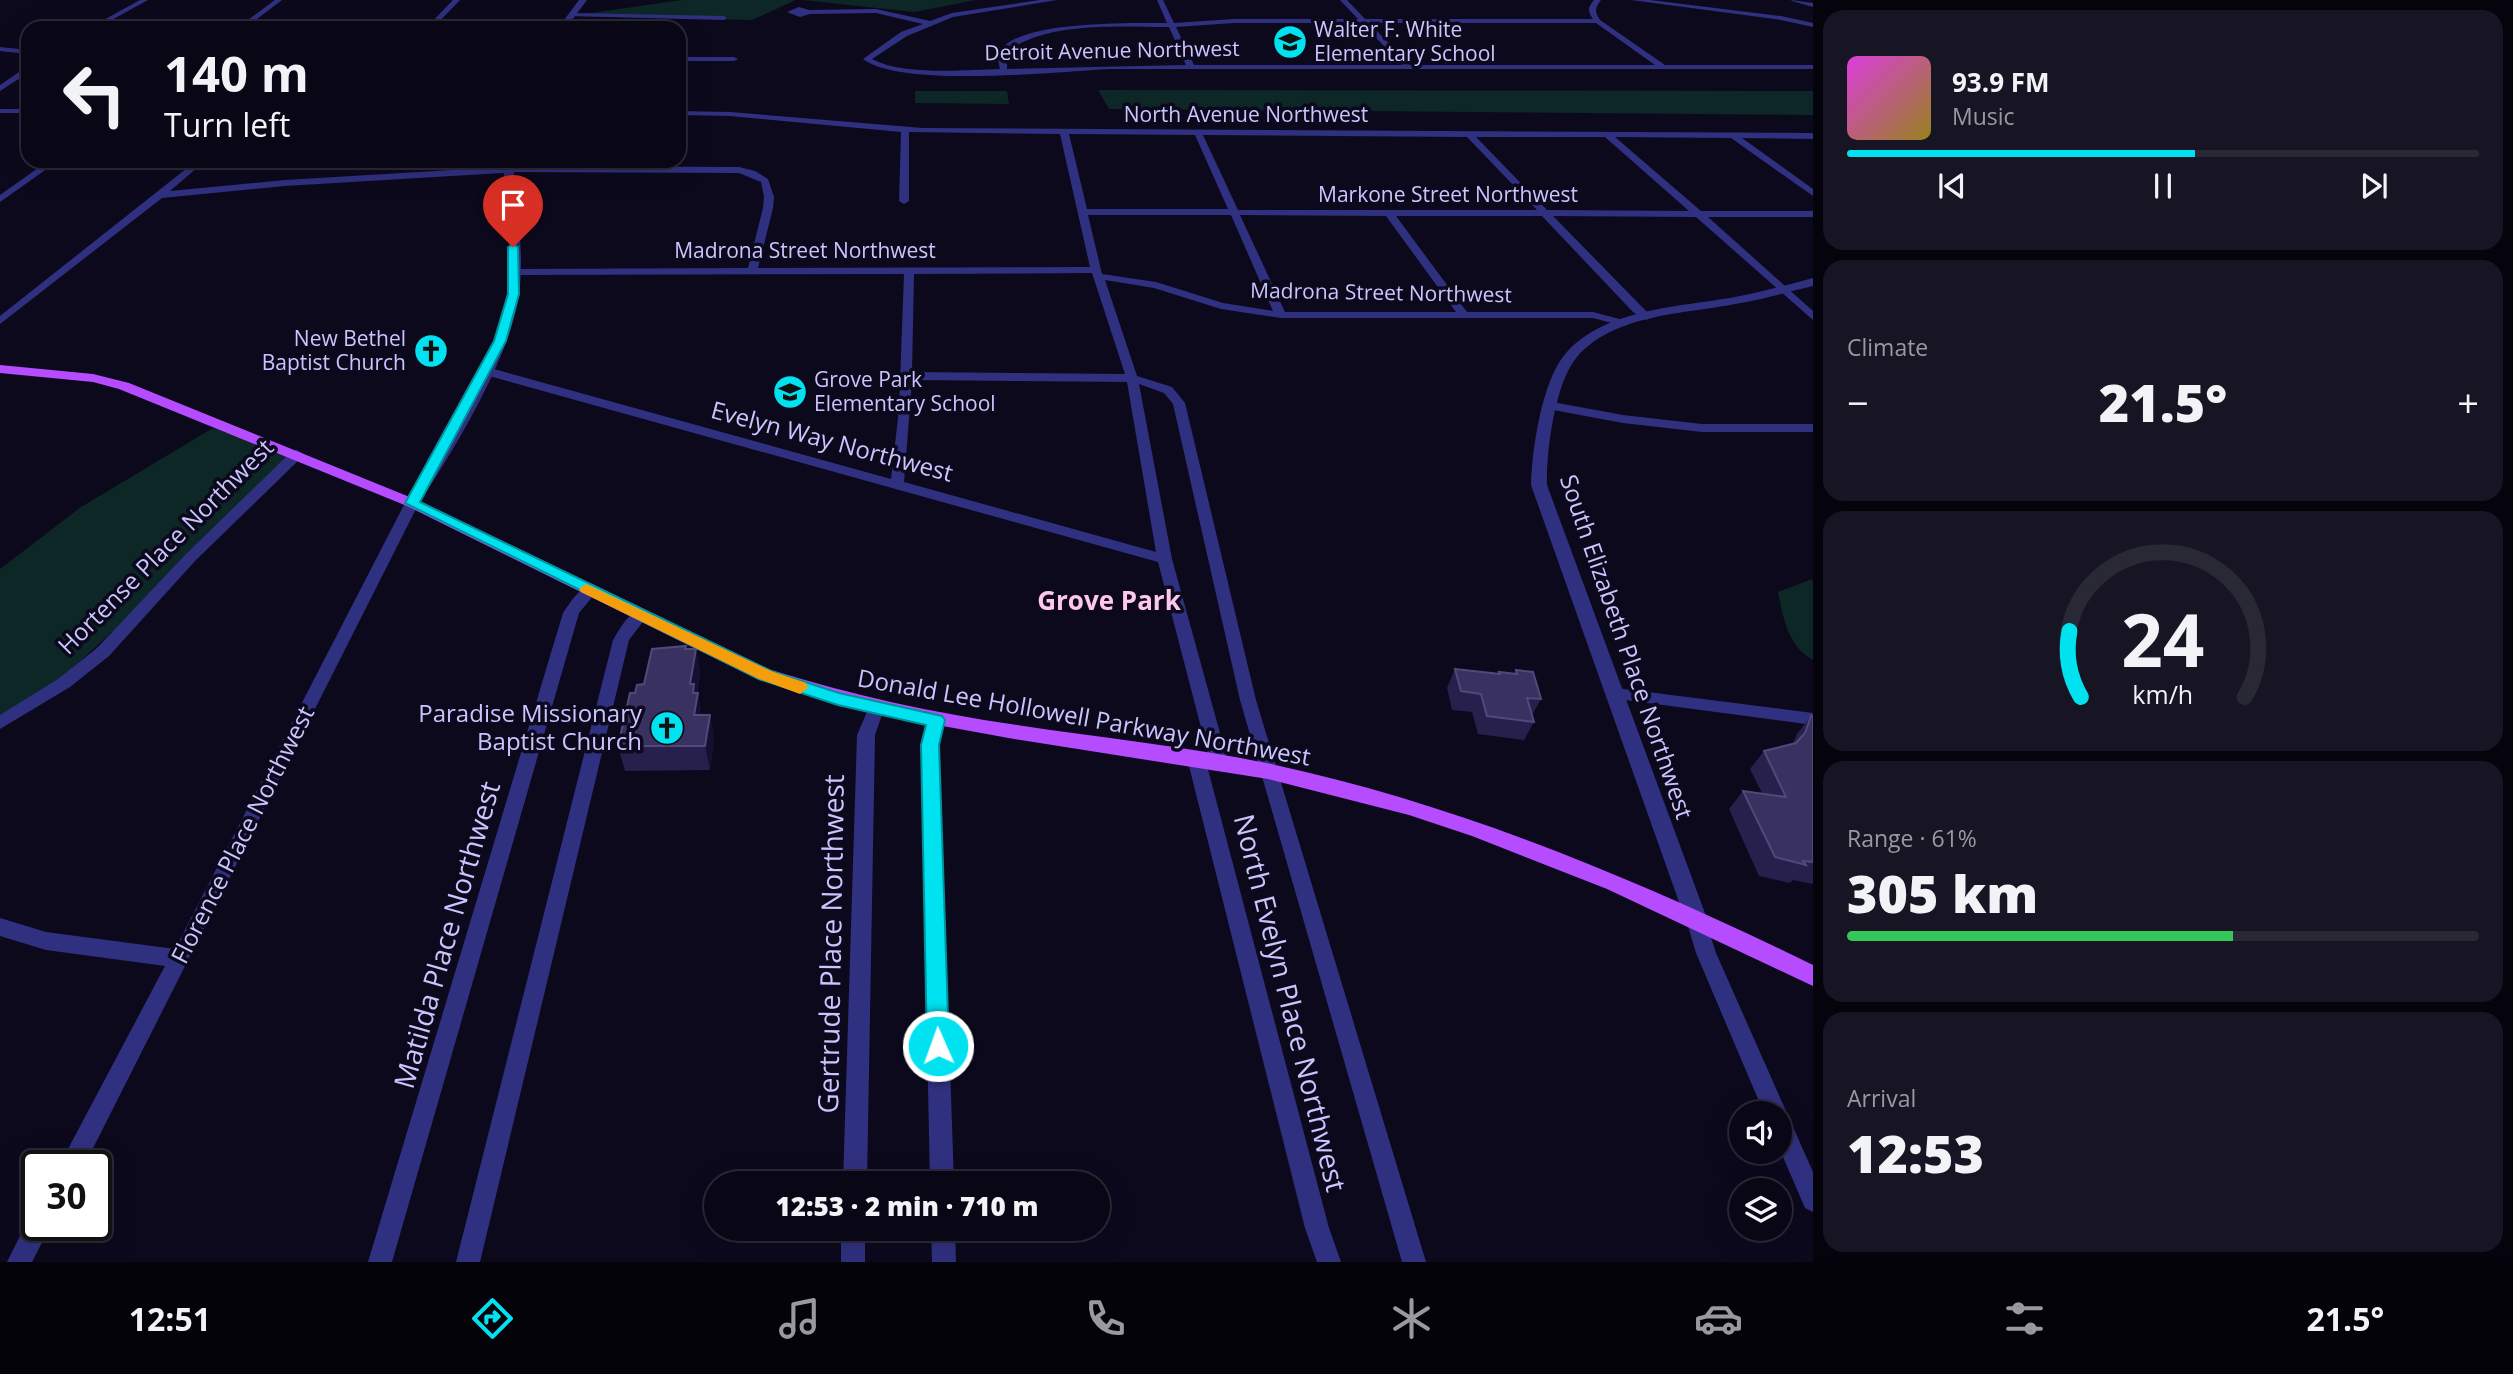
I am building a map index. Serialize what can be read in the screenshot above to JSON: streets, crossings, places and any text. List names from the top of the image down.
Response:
{
  "streets": {
    "main road": ["Donald Lee Hollowell Parkway Northwest"],
    "street": [
      "Detroit Avenue Northwest",
      "North Avenue Northwest",
      "Markone Street Northwest",
      "Madrona Street Northwest",
      "Evelyn Way Northwest",
      "Hortense Place Northwest",
      "South Elizabeth Place Northwest",
      "Florence Place Northwest",
      "Matilda Place Northwest",
      "Gertrude Place Northwest",
      "North Evelyn Place Northwest"
    ]
  },
  "crossings": [
    ["Madrona Street Northwest", "South Elizabeth Place Northwest"],
    ["Hortense Place Northwest", "Donald Lee Hollowell Parkway Northwest"],
    ["South Elizabeth Place Northwest", "Donald Lee Hollowell Parkway Northwest"],
    ["Donald Lee Hollowell Parkway Northwest", "Florence Place Northwest"],
    ["Donald Lee Hollowell Parkway Northwest", "Matilda Place Northwest"],
    ["Donald Lee Hollowell Parkway Northwest", "Gertrude Place Northwest"],
    ["Donald Lee Hollowell Parkway Northwest", "North Evelyn Place Northwest"]
  ],
  "districts": ["Grove Park"],
  "places": {
    "school or university": ["Walter F. White Elementary School", "Grove Park Elementary School"],
    "church": ["New Bethel Baptist Church", "Paradise Missionary Baptist Church"]
  },
  "page": {
    "turn": ["140 m", "Turn left"],
    "song": ["93.9 FM", "Music"],
    "tile": [
      "Climate",
      ["Range · 61%", "305 km"],
      ["Arrival", "12:53"]
    ],
    "heat": ["−", "21.5°", "+"],
    "limit": "30",
    "trip": "12:53 · 2 min · 710 m",
    "tabs": ["12:51", "21.5°"],
    "gauge": ["24", "km/h"]
  }
}
